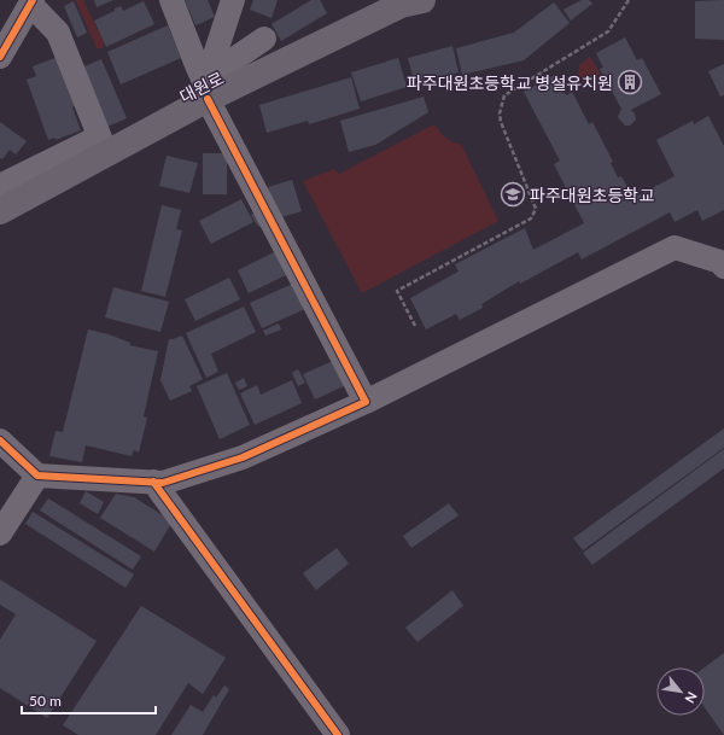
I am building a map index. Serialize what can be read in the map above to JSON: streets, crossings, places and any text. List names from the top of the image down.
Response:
{
  "streets": {
    "main road": ["대원로"]
  },
  "places": {
    "building": ["파주대원초등학교 병설유치원"],
    "school or university": ["파주대원초등학교"]
  },
  "scale_bar": "50 m",
  "north": "bottom right"
}
